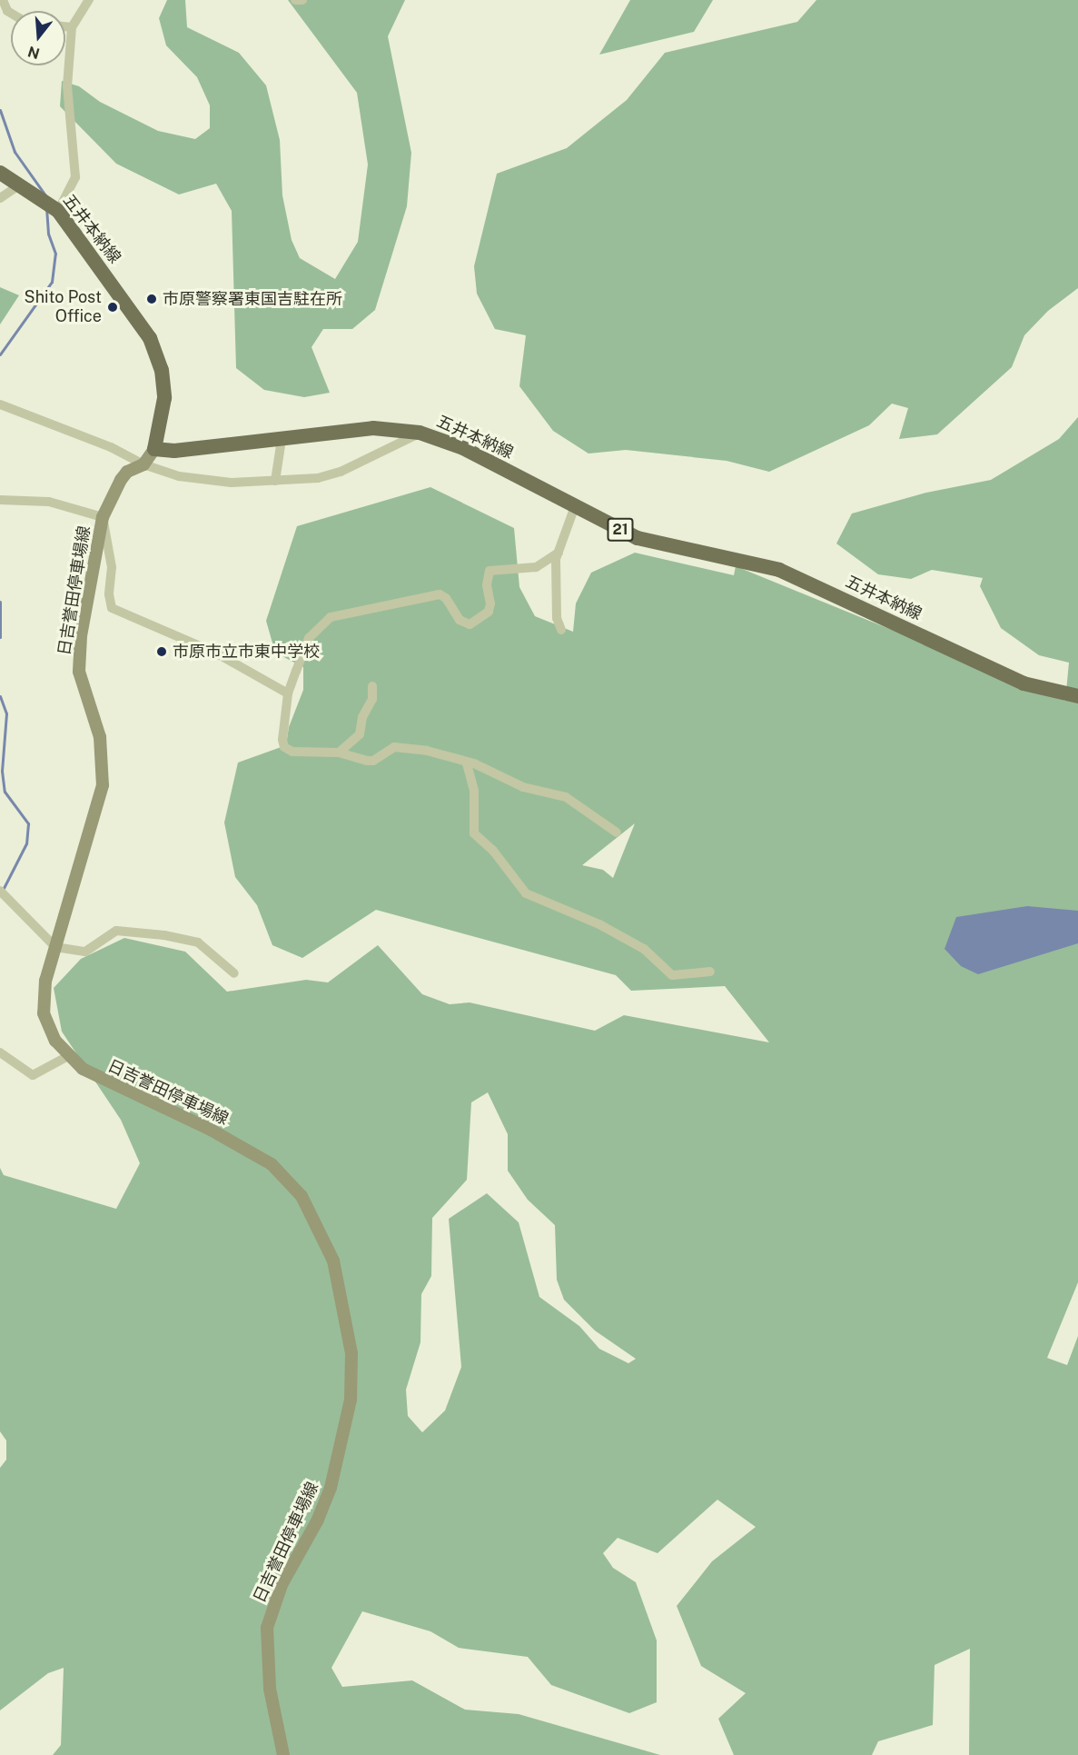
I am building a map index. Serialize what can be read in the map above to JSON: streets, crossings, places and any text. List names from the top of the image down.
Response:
{
  "streets": {
    "main road": ["五井本納線", "21", "日吉誉田停車場線"]
  },
  "crossings": [
    ["五井本納線", "日吉誉田停車場線"]
  ],
  "places": ["市原警察署東国吉駐在所", "Shito Post Office", "市原市立市東中学校"],
  "north": "bottom"
}
